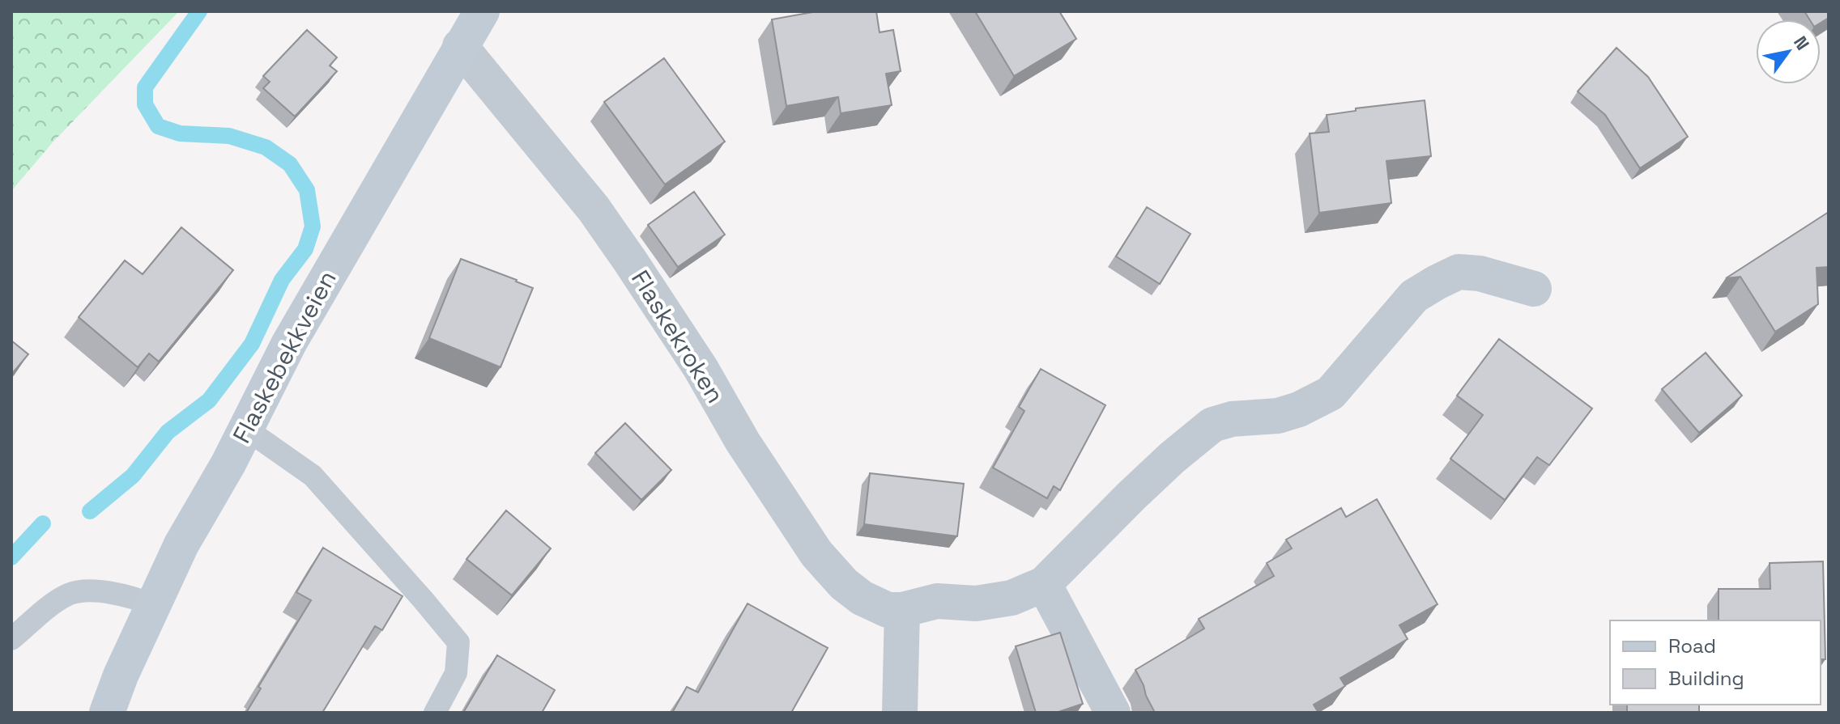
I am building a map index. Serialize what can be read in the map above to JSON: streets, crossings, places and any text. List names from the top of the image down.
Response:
{
  "streets": {
    "main road": ["Flaskebekkveien"],
    "street": ["Flaskekroken"]
  },
  "crossings": [
    ["Flaskekroken", "Flaskebekkveien"]
  ],
  "legend": ["Road", "Building"],
  "north": "top right"
}
